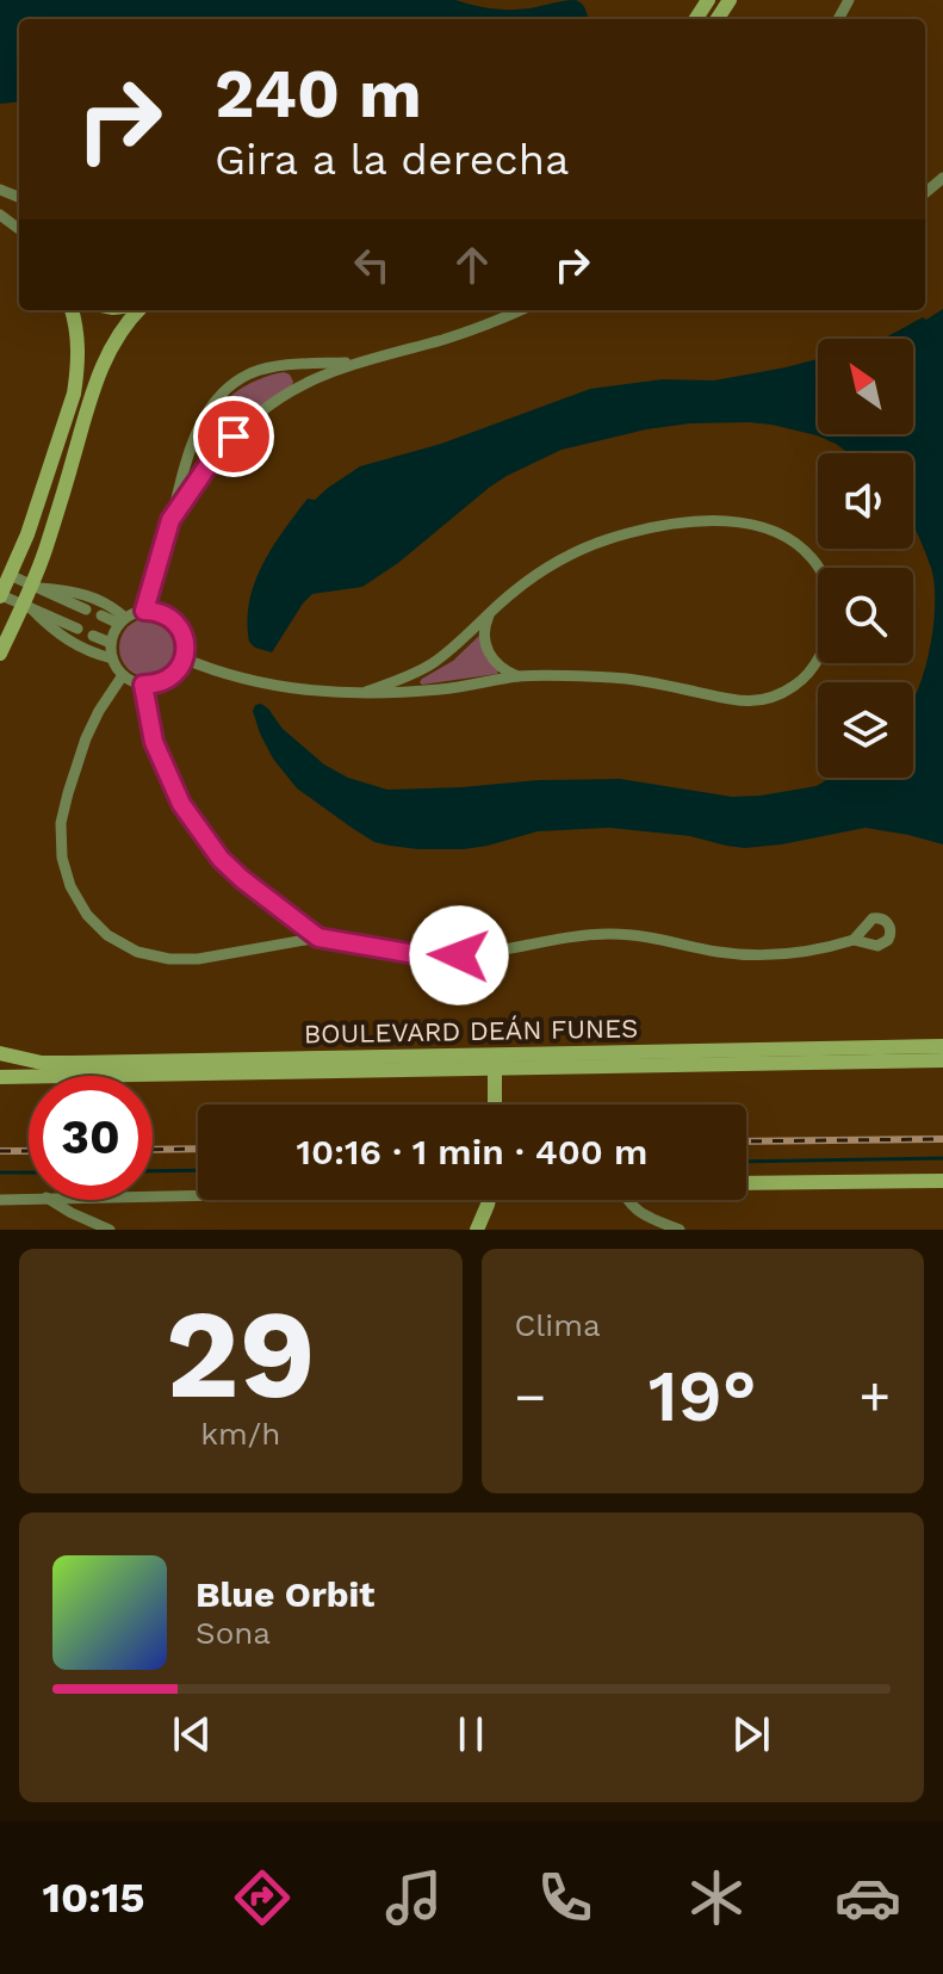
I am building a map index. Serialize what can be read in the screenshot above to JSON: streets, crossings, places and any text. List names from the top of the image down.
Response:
{
  "streets": {
    "main road": ["BOULEVARD DEÁN FUNES"]
  },
  "north": "top left",
  "page": {
    "turn": ["240 m", "Gira a la derecha"],
    "limit": "30",
    "trip": "10:16 · 1 min · 400 m",
    "tile": [
      ["29", "km/h"],
      "Clima"
    ],
    "heat": ["−", "19°", "+"],
    "song": ["Blue Orbit", "Sona"],
    "tabs": "10:15"
  }
}
